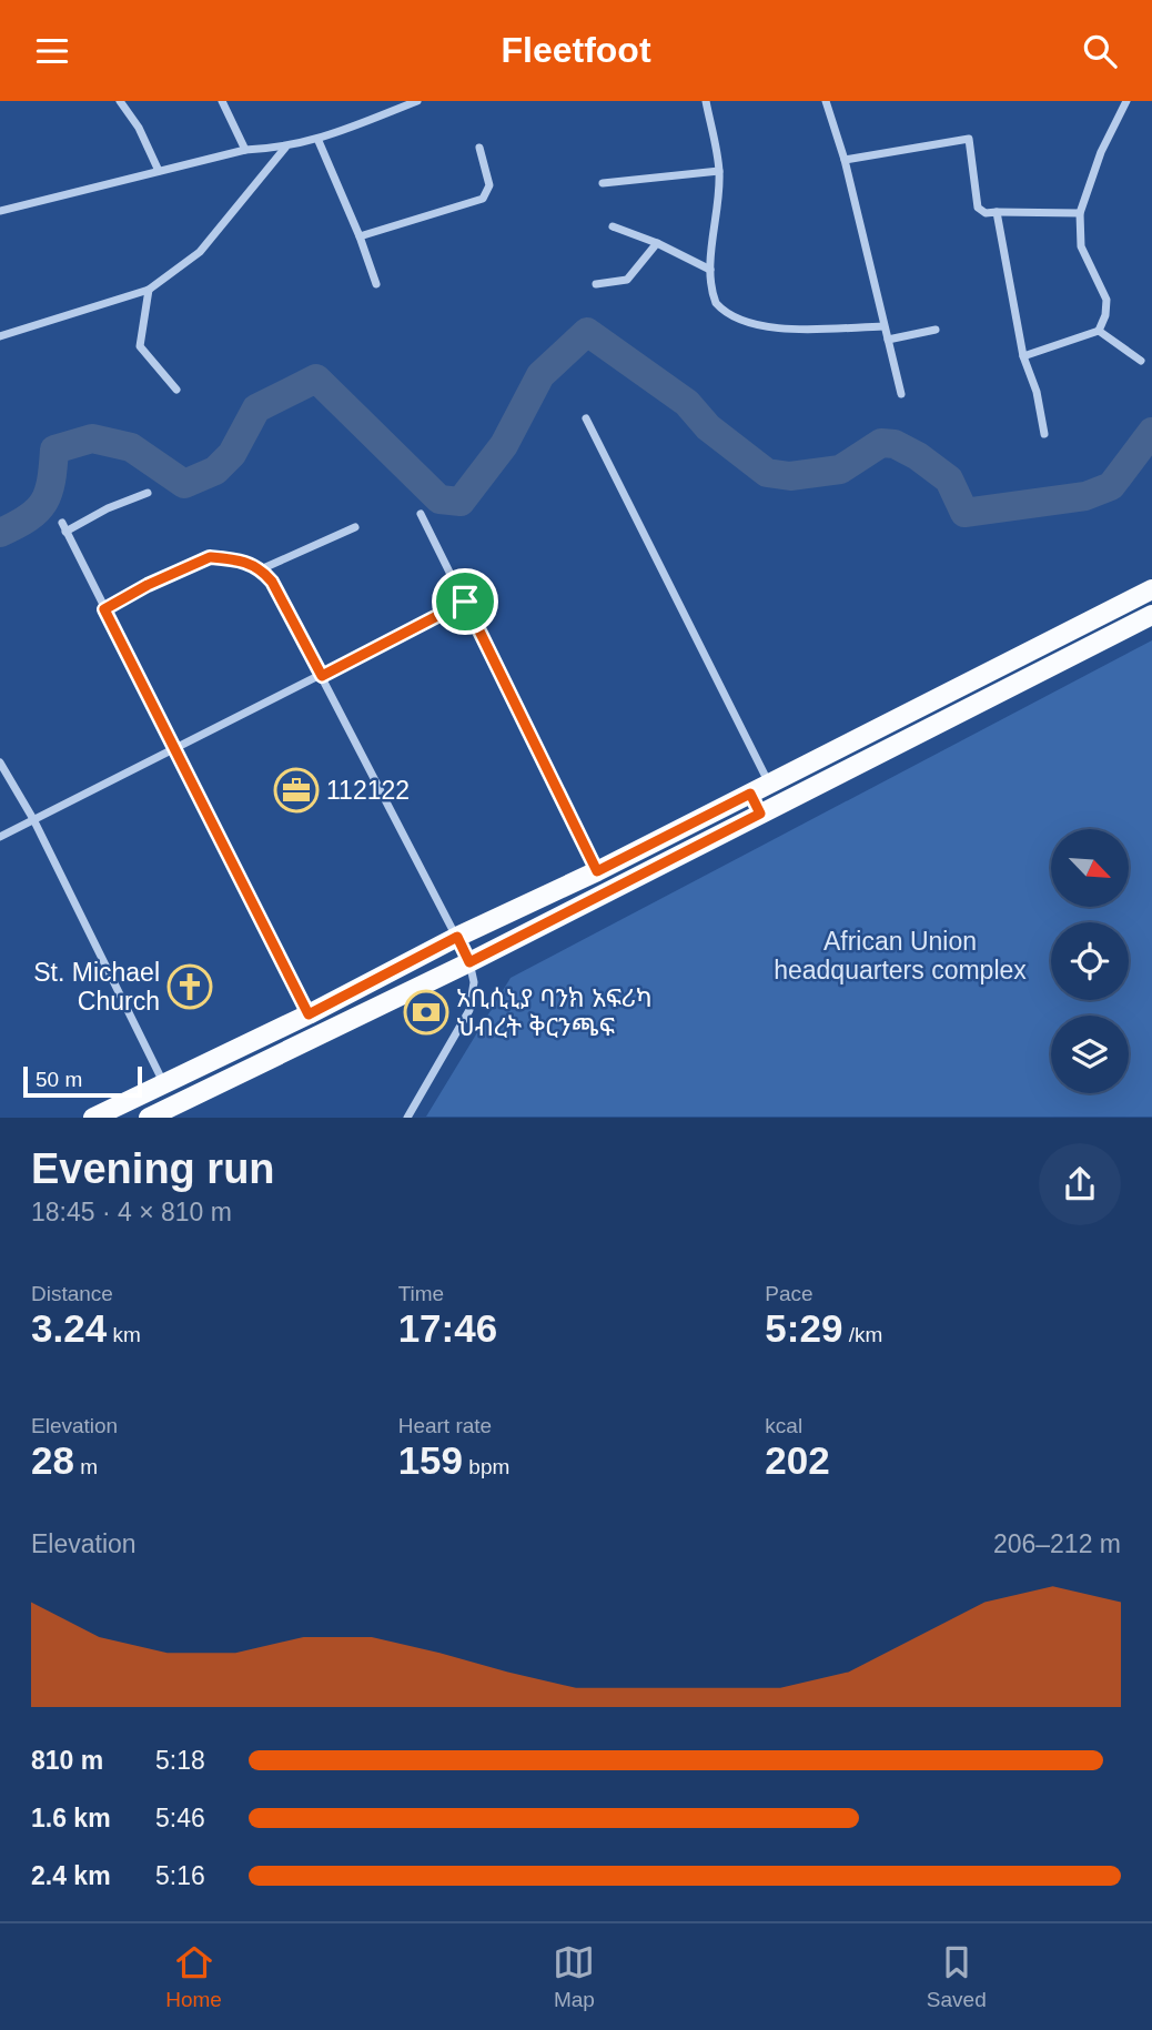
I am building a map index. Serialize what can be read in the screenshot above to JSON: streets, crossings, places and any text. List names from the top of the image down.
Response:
{
  "parks": ["African Union headquarters complex"],
  "places": {
    "office": ["112122"],
    "church": ["St. Michael Church"],
    "bank": ["አቢሲኒያ ባንክ አፍሪካ ህብረት ቅርንጫፍ"]
  },
  "scale_bar": "50 m",
  "north": "bottom right",
  "page": {
    "header": "Fleetfoot",
    "scale": "50 m",
    "heading": ["Evening run", "18:45 · 4 × 810 m"],
    "stats": [
      ["Distance", "3.24 km"],
      ["Time", "17:46"],
      ["Pace", "5:29 /km"],
      ["Elevation", "28 m"],
      ["Heart rate", "159 bpm"],
      ["kcal", "202"]
    ],
    "chart": ["Elevation", "206–212 m"],
    "list": [
      {
        "name": "810 m",
        "note": "5:18"
      },
      {
        "name": "1.6 km",
        "note": "5:46"
      },
      {
        "name": "2.4 km",
        "note": "5:16"
      }
    ],
    "tabs": ["Home", "Map", "Saved"]
  }
}
